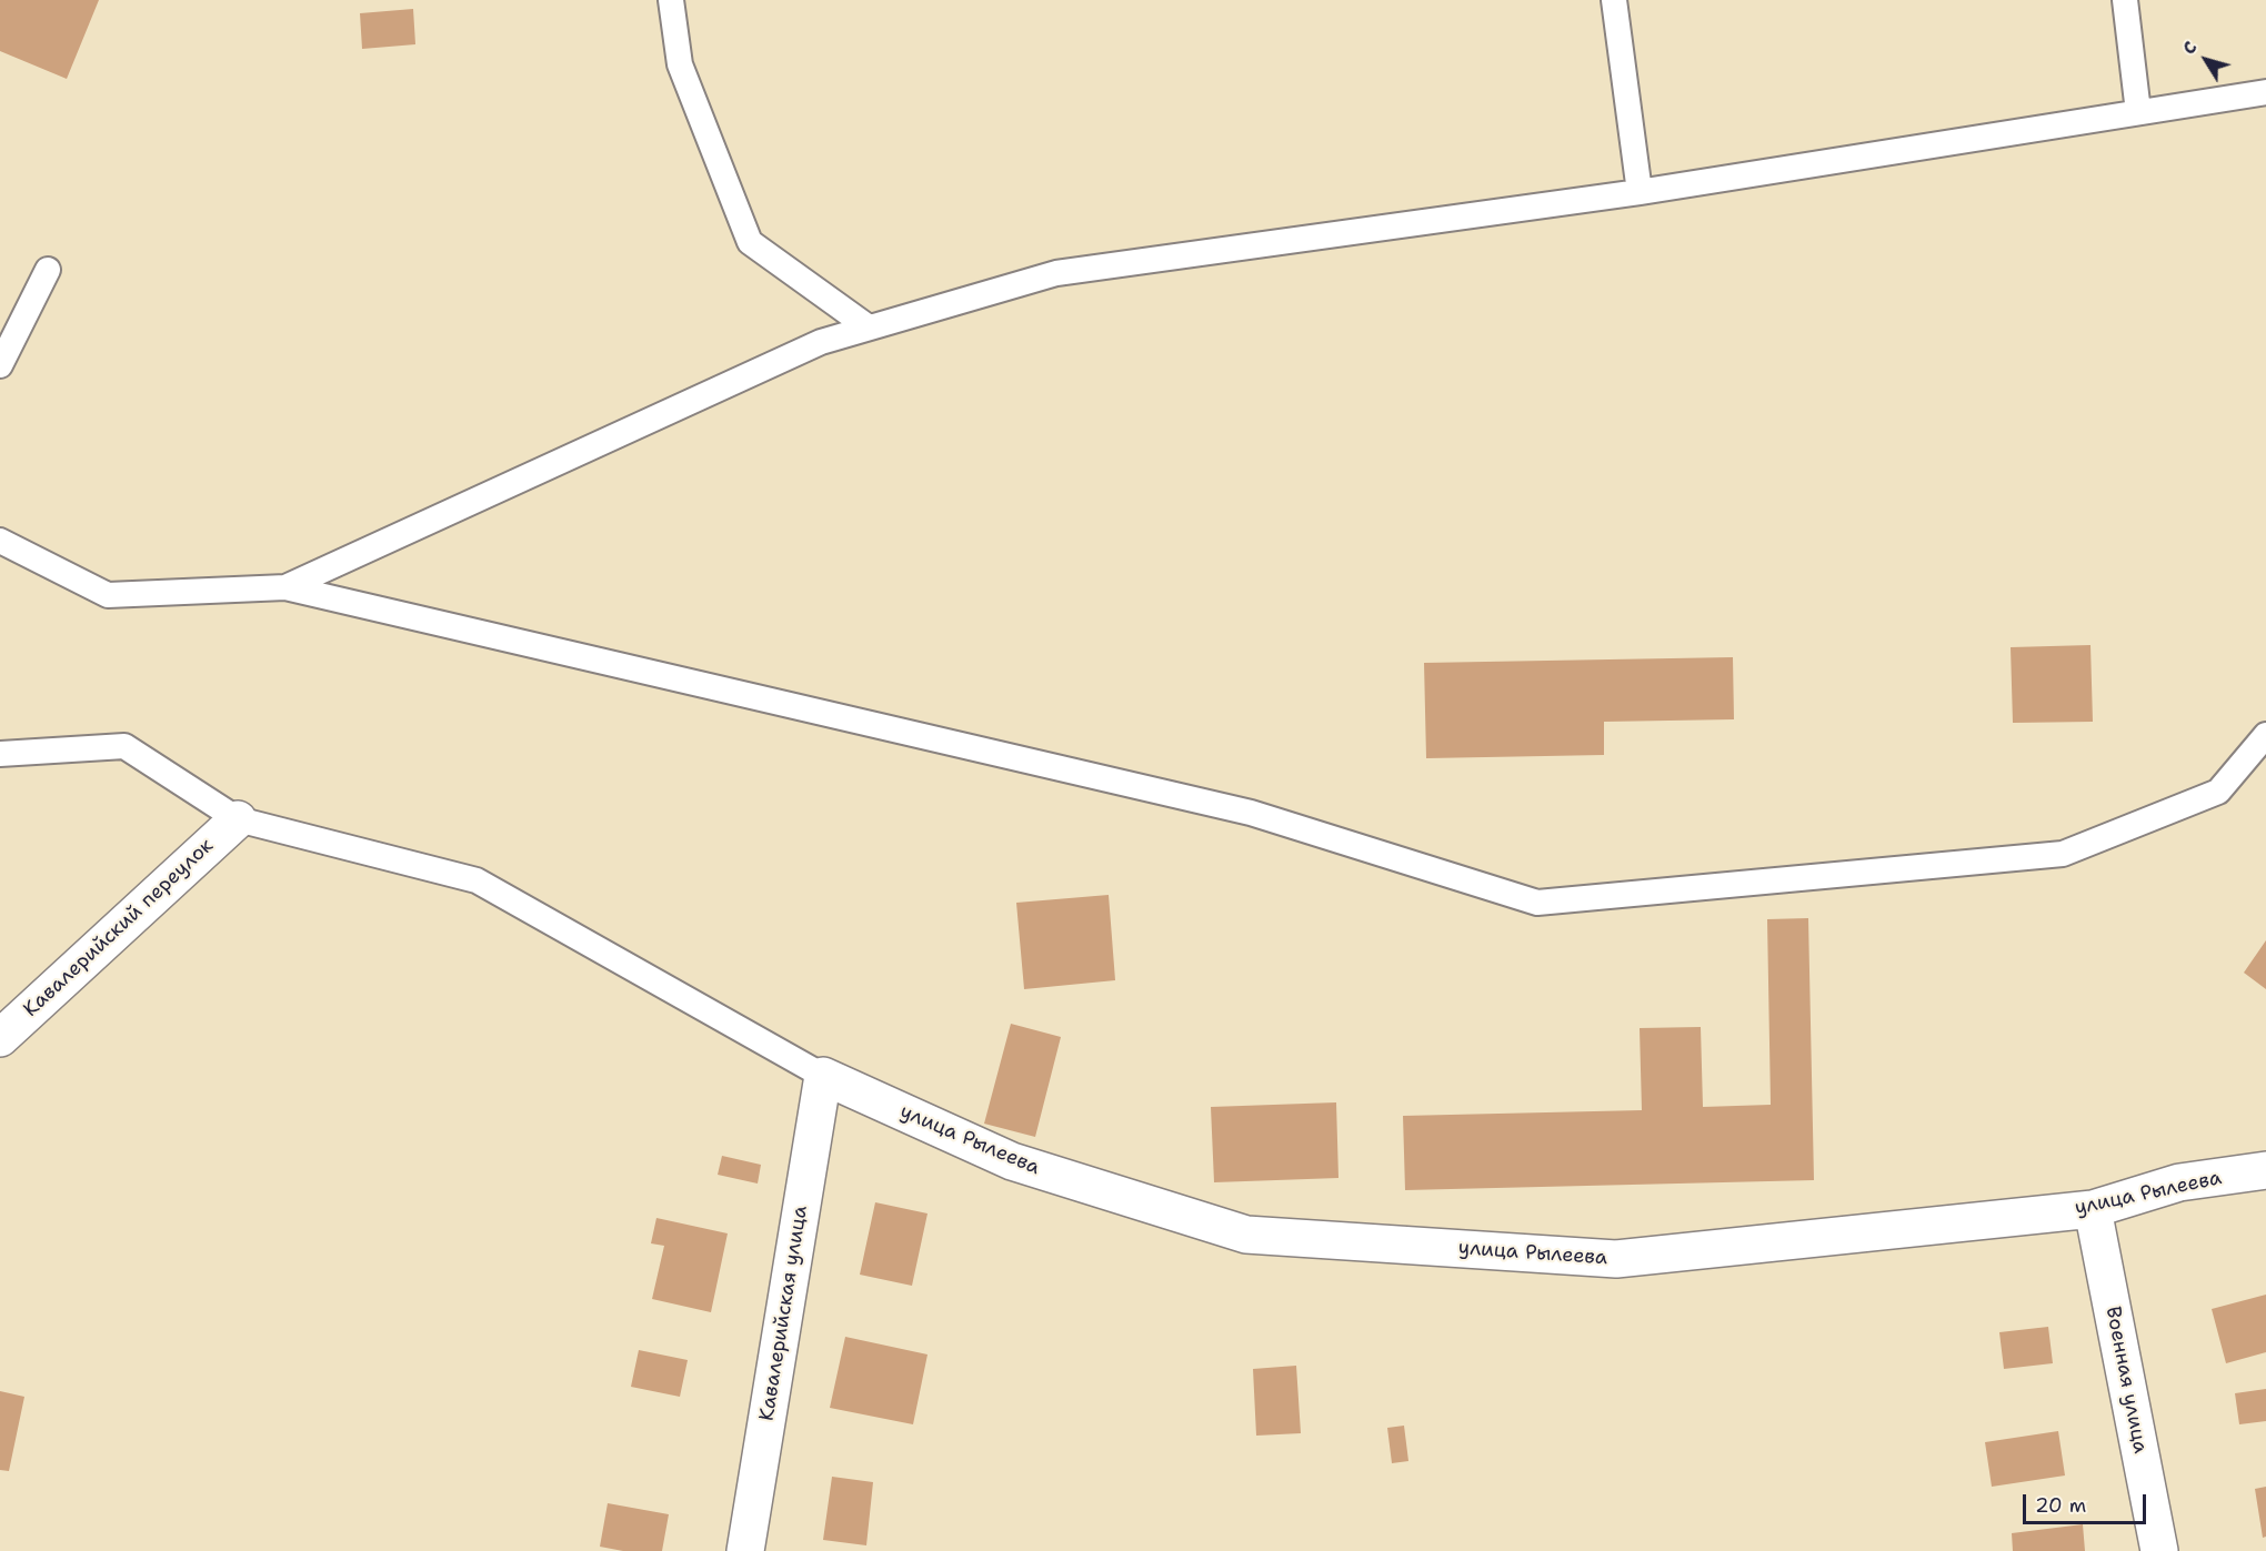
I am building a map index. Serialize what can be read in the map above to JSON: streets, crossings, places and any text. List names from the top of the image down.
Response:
{
  "streets": {
    "street": [
      "Кавалерийский переулок",
      "улица Рылеева",
      "Кавалерийская улица",
      "Военная улица"
    ]
  },
  "crossings": [
    ["улица Рылеева", "Кавалерийская улица"],
    ["улица Рылеева", "Военная улица"]
  ],
  "scale_bar": "20 m",
  "north": "top left"
}
